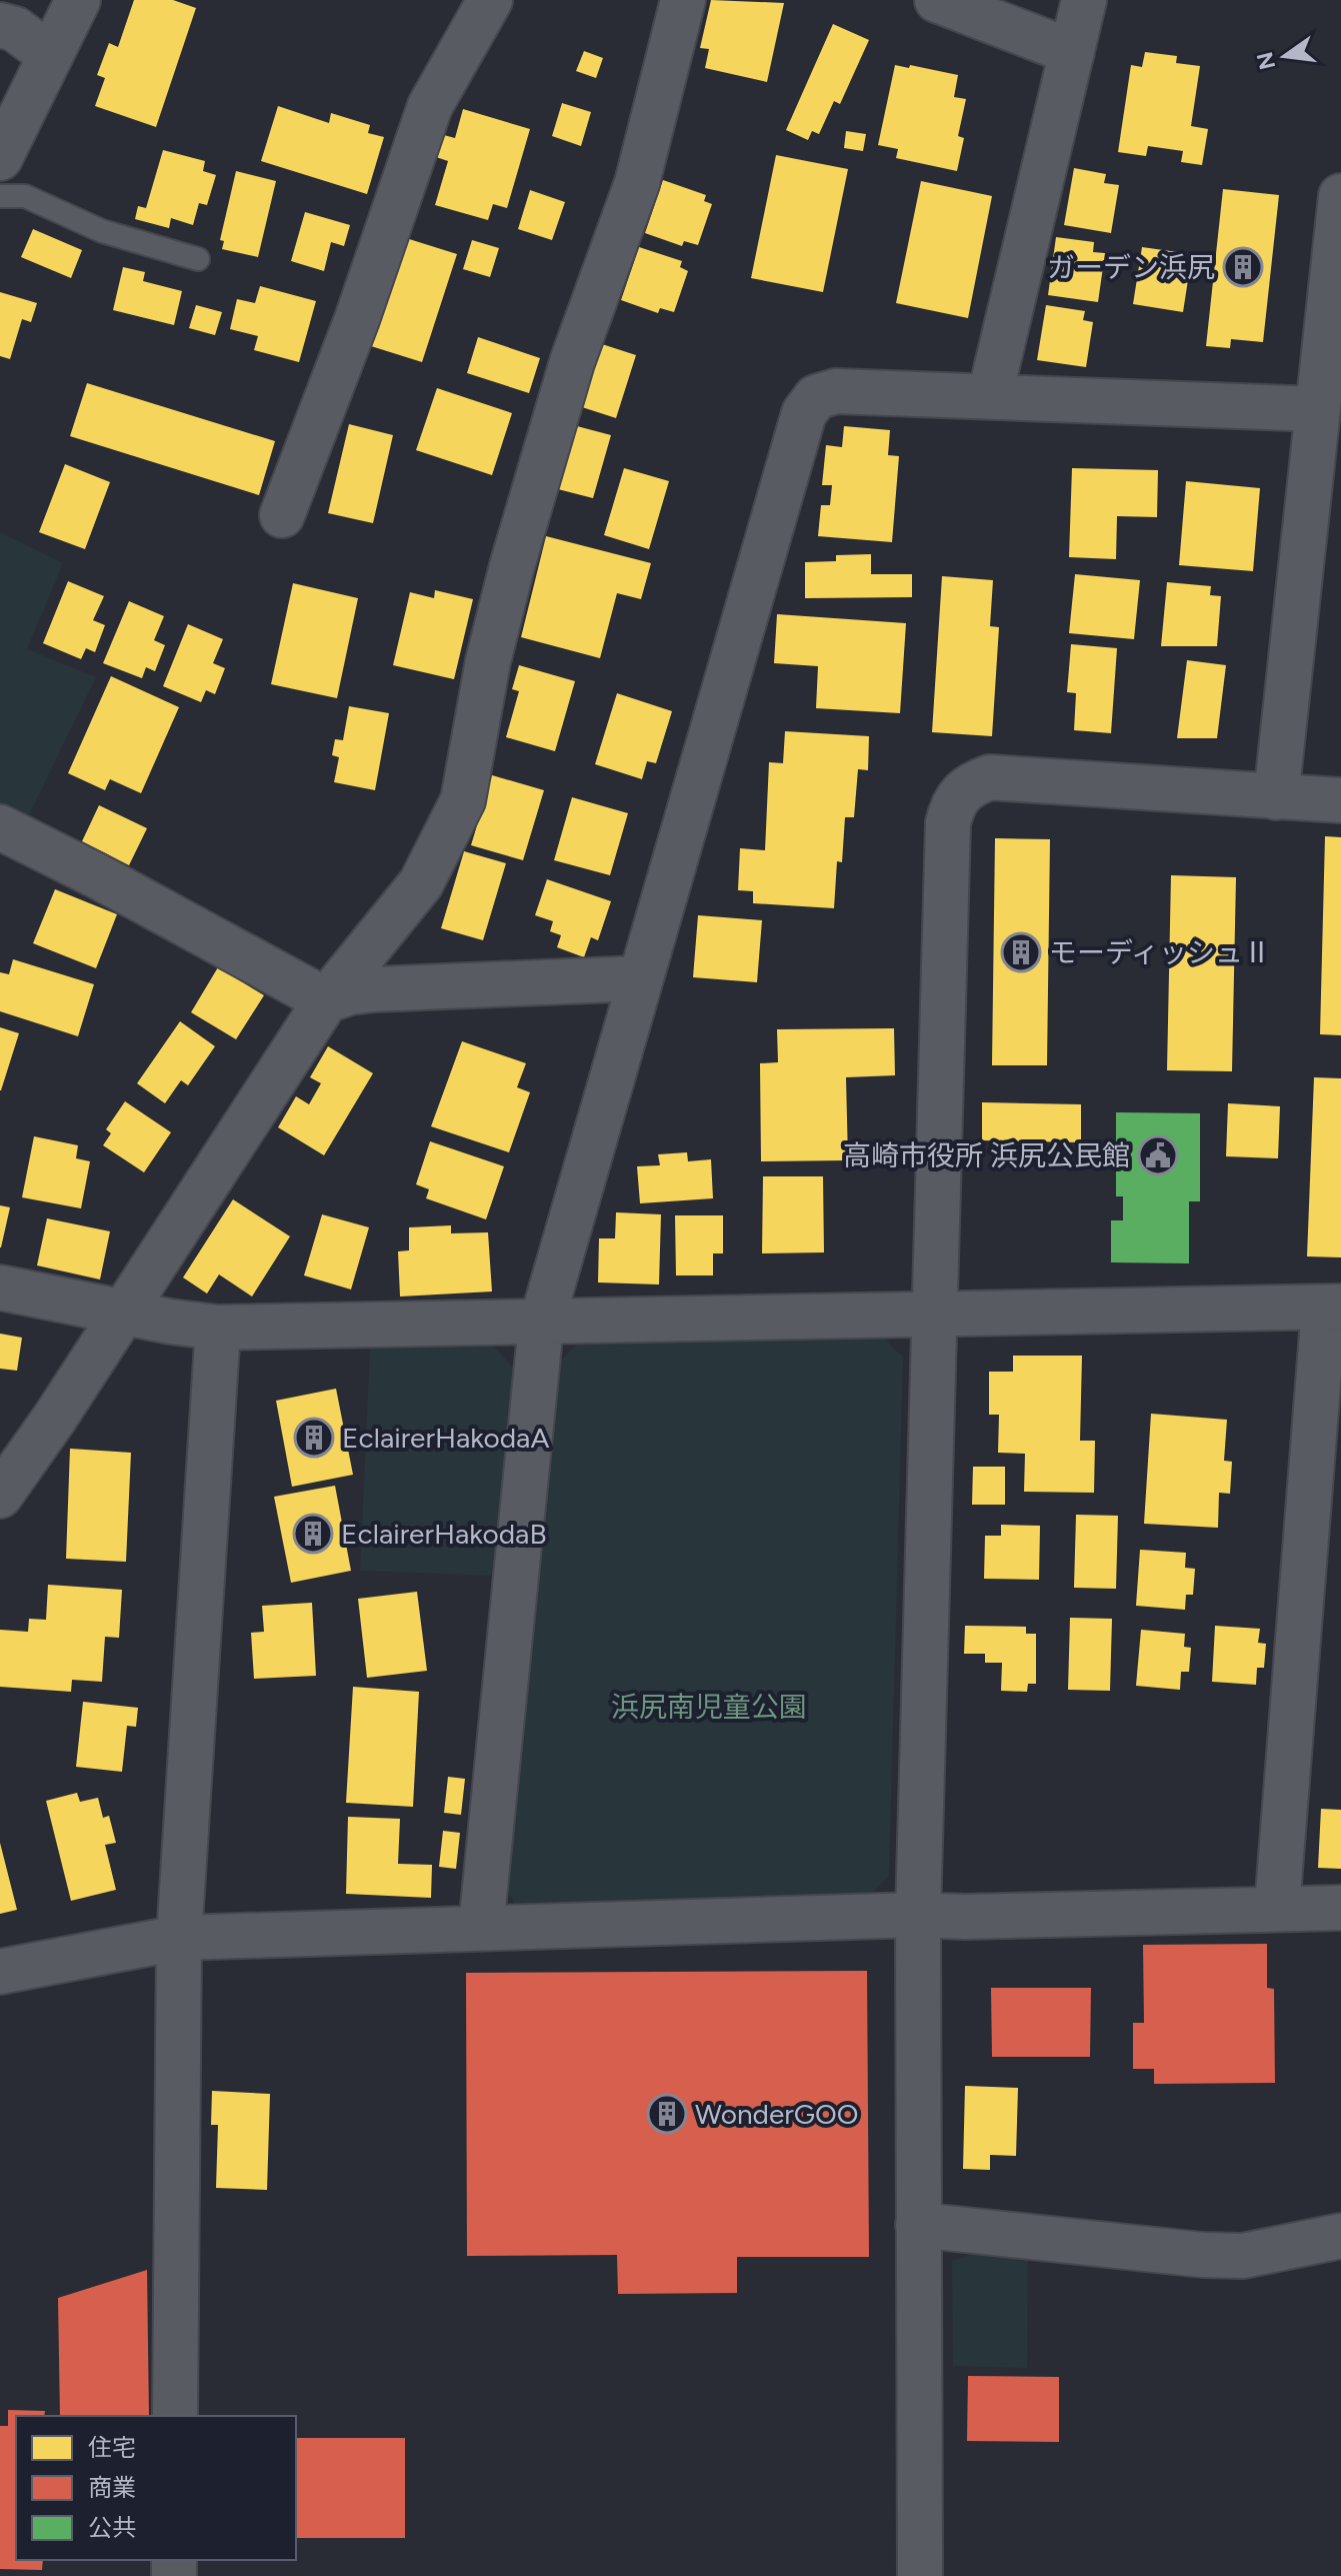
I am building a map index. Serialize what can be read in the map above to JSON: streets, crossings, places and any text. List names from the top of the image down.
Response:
{
  "parks": ["浜尻南児童公園"],
  "places": {
    "building": [
      "ガーデン浜尻",
      "モーディッシュⅡ",
      "EclairerHakodaA",
      "EclairerHakodaB",
      "WonderGOO"
    ],
    "public building": ["高崎市役所 浜尻公民館"]
  },
  "legend": ["住宅", "商業", "公共"],
  "north": "left"
}
